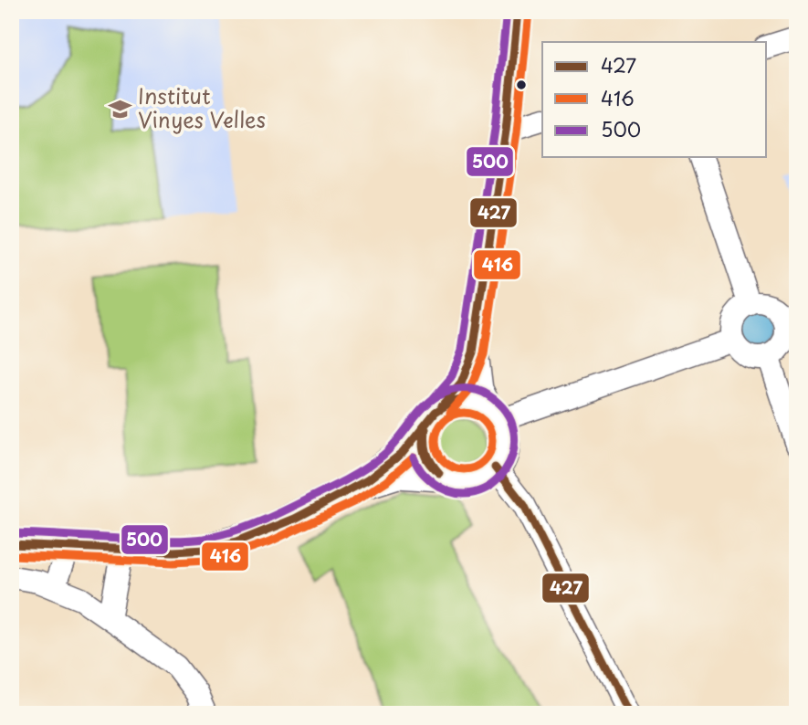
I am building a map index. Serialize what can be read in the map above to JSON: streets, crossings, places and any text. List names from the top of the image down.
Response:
{
  "places": {
    "school or university": ["Institut Vinyes Velles"]
  },
  "lines": ["transit line 427", "transit line 500", "transit line 416"],
  "legend": ["427", "416", "500"]
}
